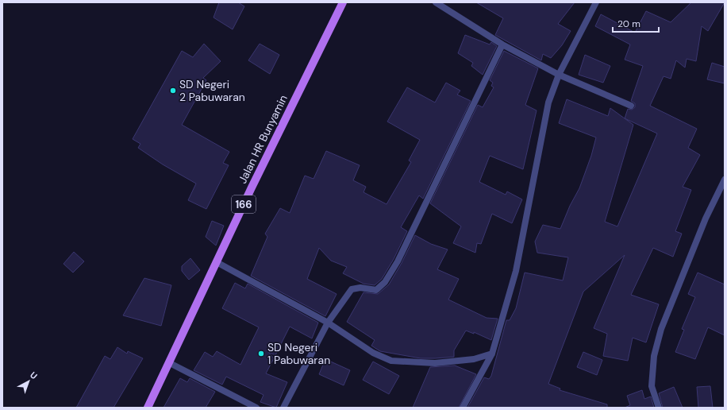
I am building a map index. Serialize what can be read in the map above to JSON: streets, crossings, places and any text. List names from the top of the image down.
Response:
{
  "streets": {
    "main road": ["Jalan HR Bunyamin", "166"]
  },
  "places": ["SD Negeri 2 Pabuwaran", "SD Negeri 1 Pabuwaran"],
  "scale_bar": "20 m",
  "north": "top right"
}
